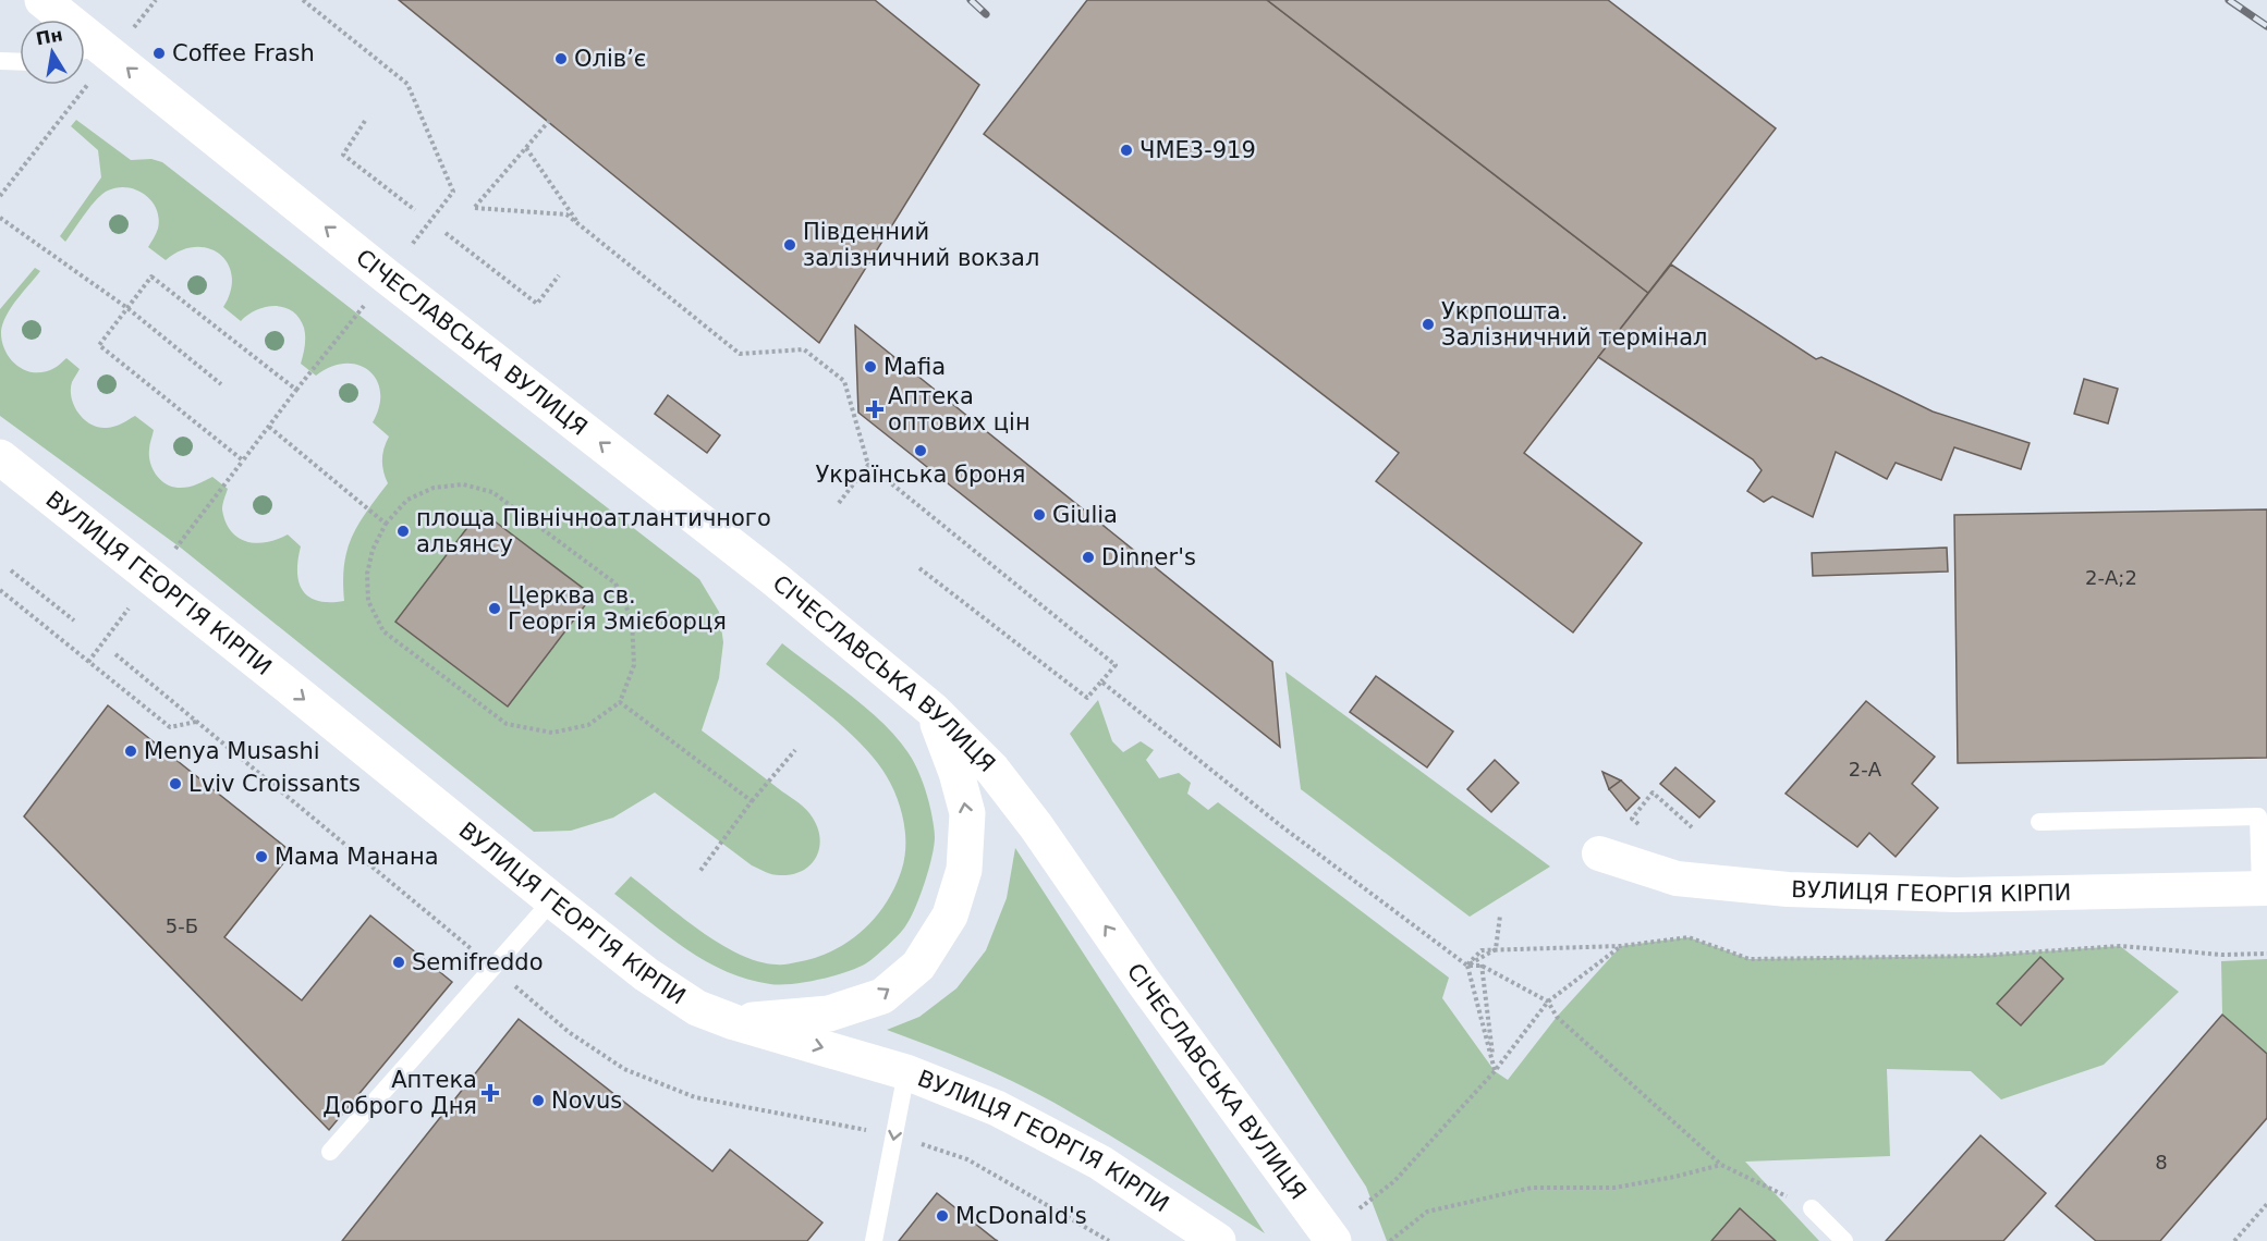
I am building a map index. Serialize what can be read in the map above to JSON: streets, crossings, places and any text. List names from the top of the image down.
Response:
{
  "streets": {
    "street": ["СІЧЕСЛАВСЬКА ВУЛИЦЯ", "ВУЛИЦЯ ГЕОРГІЯ КІРПИ"]
  },
  "one_way": ["СІЧЕСЛАВСЬКА ВУЛИЦЯ", "ВУЛИЦЯ ГЕОРГІЯ КІРПИ"],
  "places": {
    "other": [
      "Coffee Frash",
      "Олівʼє",
      "ЧМЕ3-919",
      "Південний залізничний вокзал",
      "Укрпошта. Залізничний термінал",
      "Mafia",
      "Українська броня",
      "Giulia",
      "площа Північноатлантичного альянсу",
      "Dinner's",
      "Церква св. Георгія Змієборця",
      "Menya Musashi",
      "Lviv Croissants",
      "Мама Манана",
      "Semifreddo",
      "Novus",
      "McDonald's"
    ],
    "health": ["Аптека оптових цін", "Аптека Доброго Дня"]
  },
  "house_numbers": [
    "2-А;2",
    "2-А",
    "5-Б",
    "8"
  ],
  "north": "top"
}
